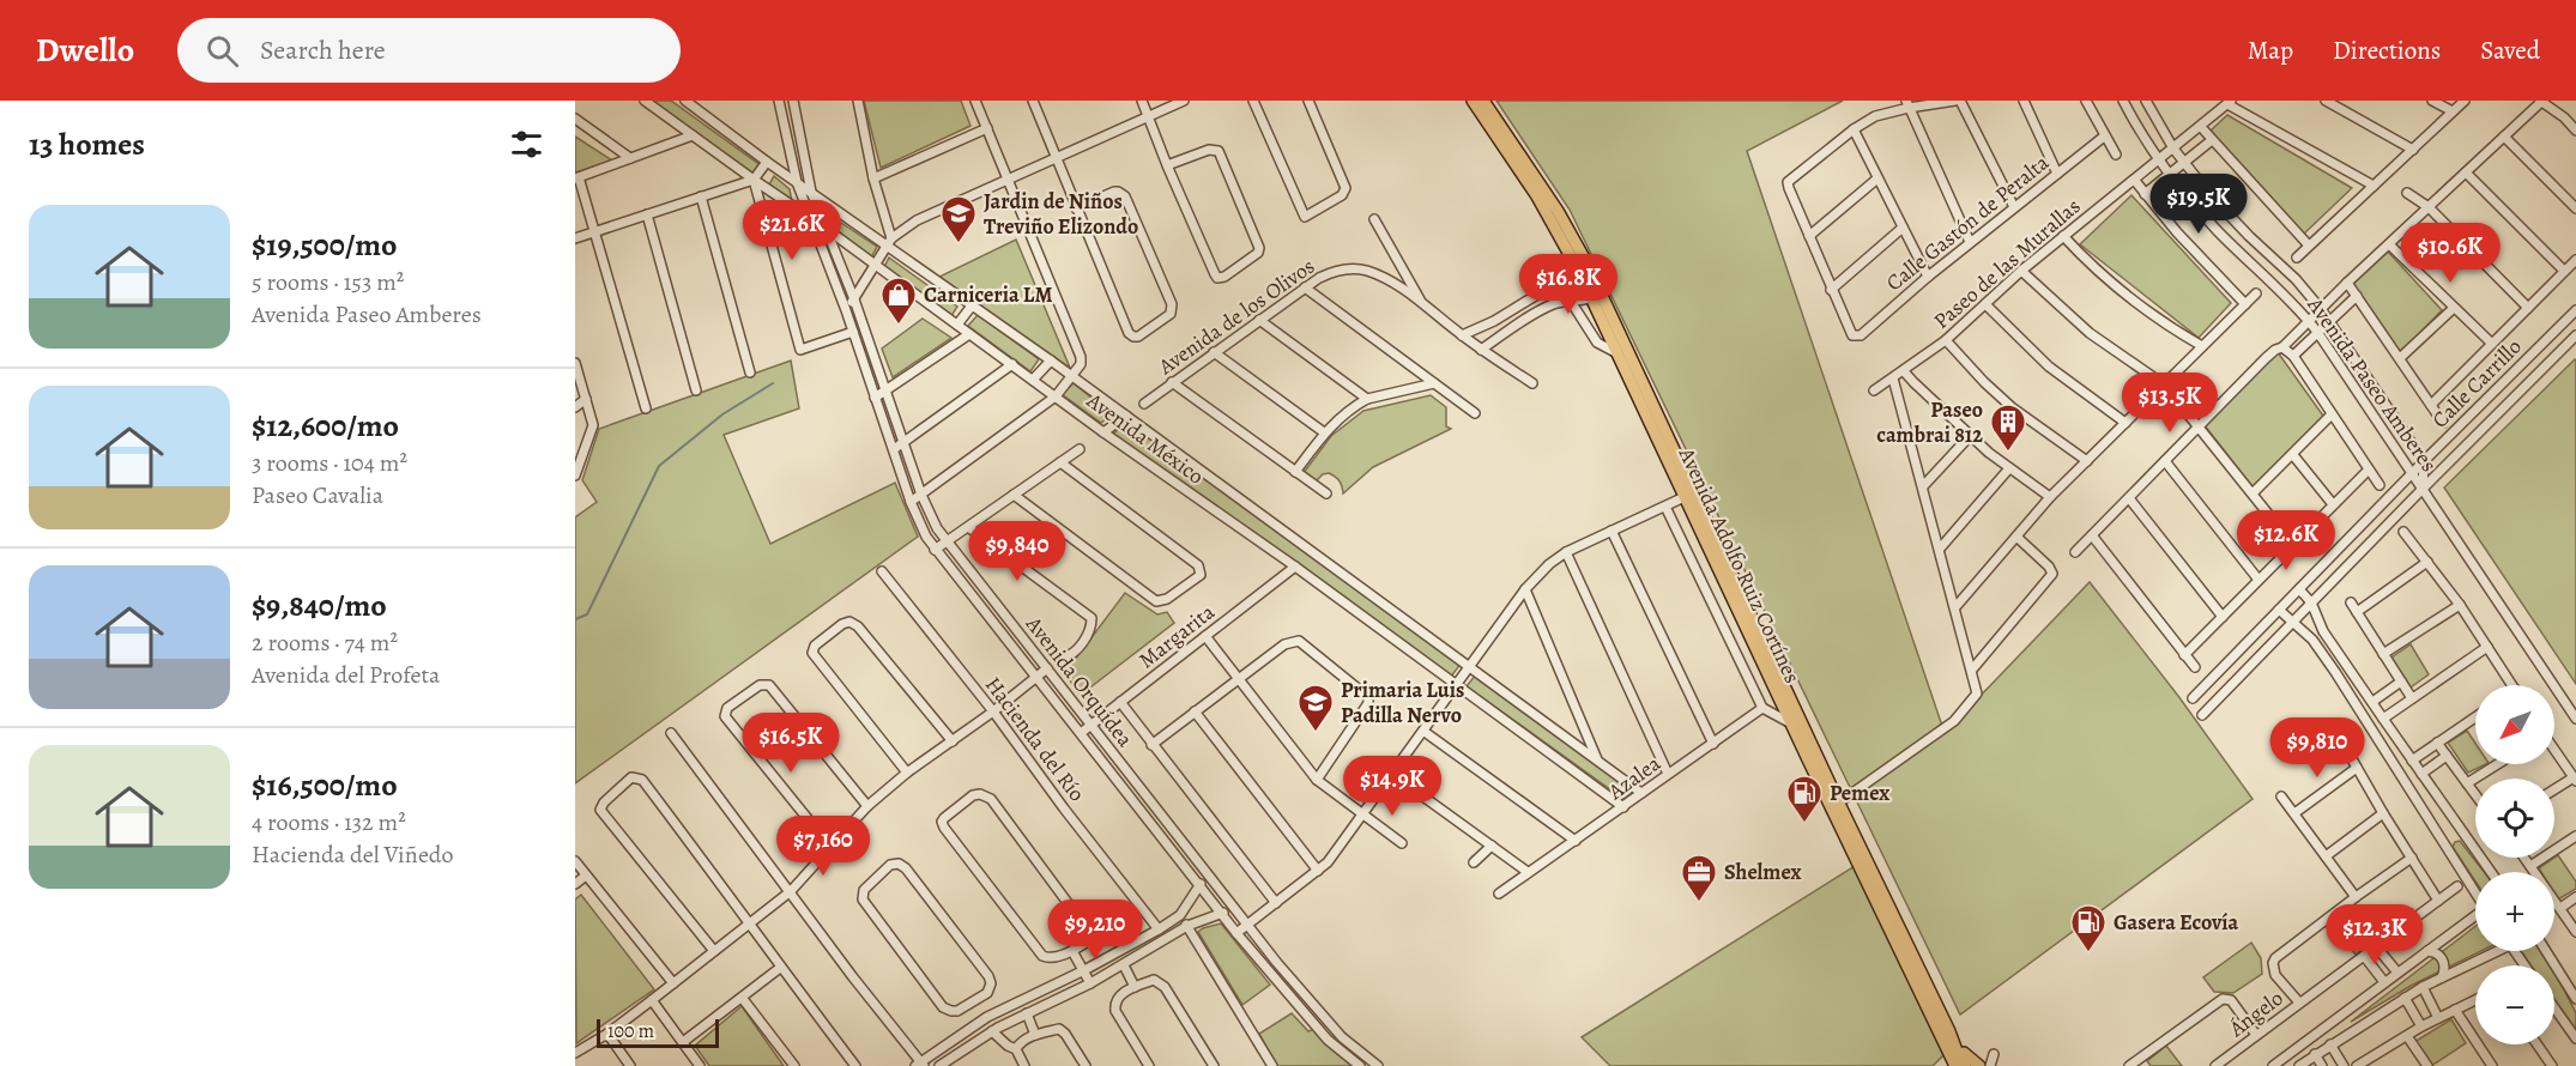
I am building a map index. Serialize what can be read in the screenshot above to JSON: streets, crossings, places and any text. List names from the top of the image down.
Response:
{
  "streets": {
    "main road": ["Avenida Adolfo Ruiz Cortínes"],
    "street": [
      "Calle Gastón de Peralta",
      "Paseo de las Murallas",
      "Avenida de los Olivos",
      "Calle Carrillo",
      "Avenida Paseo Amberes",
      "Avenida México",
      "Margarita",
      "Avenida Orquídea",
      "Hacienda del Río",
      "Azalea",
      "Ángelo"
    ]
  },
  "crossings": [
    ["Paseo de las Murallas", "Avenida Paseo Amberes"],
    ["Calle Carrillo", "Avenida Paseo Amberes"],
    ["Avenida México", "Margarita"],
    ["Avenida México", "Avenida Orquídea"],
    ["Avenida México", "Azalea"],
    ["Margarita", "Avenida Orquídea"]
  ],
  "places": {
    "school or university": ["Jardin de Niños Treviño Elizondo", "Primaria Luis Padilla Nervo"],
    "shop": ["Carniceria LM"],
    "building": ["Paseo cambrai 812"],
    "fuel station": ["Pemex", "Gasera Ecovía"],
    "office": ["Shelmex"]
  },
  "scale_bar": "100 m",
  "north": "bottom left",
  "page": {
    "header": "Dwello",
    "search": "Search here",
    "nav": ["Map", "Directions", "Saved"],
    "heading": "13 homes",
    "price": [
      "$19.5K",
      "$21.6K",
      "$10.6K",
      "$16.8K",
      "$13.5K",
      "$12.6K",
      "$9,840",
      "$16.5K",
      "$9,810",
      "$14.9K",
      "$7,160",
      "$9,210",
      "$12.3K"
    ],
    "list": [
      {
        "name": "$19,500/mo",
        "note": "5 rooms · 153 m² · Avenida Paseo Amberes"
      },
      {
        "name": "$12,600/mo",
        "note": "3 rooms · 104 m² · Paseo Cavalia"
      },
      {
        "name": "$9,840/mo",
        "note": "2 rooms · 74 m² · Avenida del Profeta"
      },
      {
        "name": "$16,500/mo",
        "note": "4 rooms · 132 m² · Hacienda del Viñedo"
      }
    ],
    "map_buttons": ["+", "−"],
    "scale": "100 m"
  }
}
